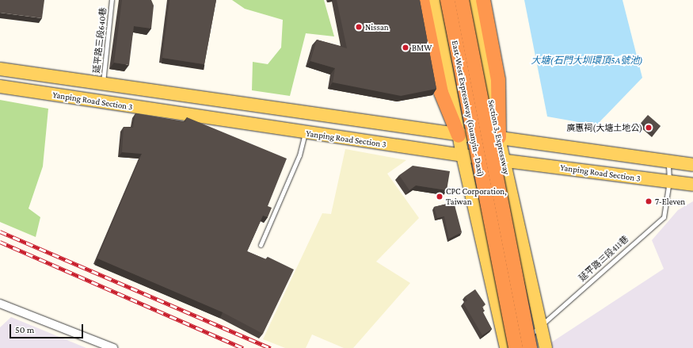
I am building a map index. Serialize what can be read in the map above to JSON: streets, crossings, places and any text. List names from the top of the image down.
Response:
{
  "streets": {
    "highway": ["East-West Expressway (Guanyin - Daxi)"],
    "main road": ["Yanping Road Section 3", "Section 3, Expressway"],
    "lane": ["延平路三段640巷", "延平路三段411巷"]
  },
  "crossings": [
    ["Yanping Road Section 3", "Section 3, Expressway"],
    ["Yanping Road Section 3", "延平路三段411巷"],
    ["Section 3, Expressway", "延平路三段411巷"]
  ],
  "water": ["大塘(石門大圳環頂5A號池)"],
  "places": [
    "Nissan",
    "BMW",
    "廣惠祠(大塘土地公)",
    "CPC Corporation, Taiwan",
    "7-Eleven"
  ],
  "scale_bar": "50 m"
}
